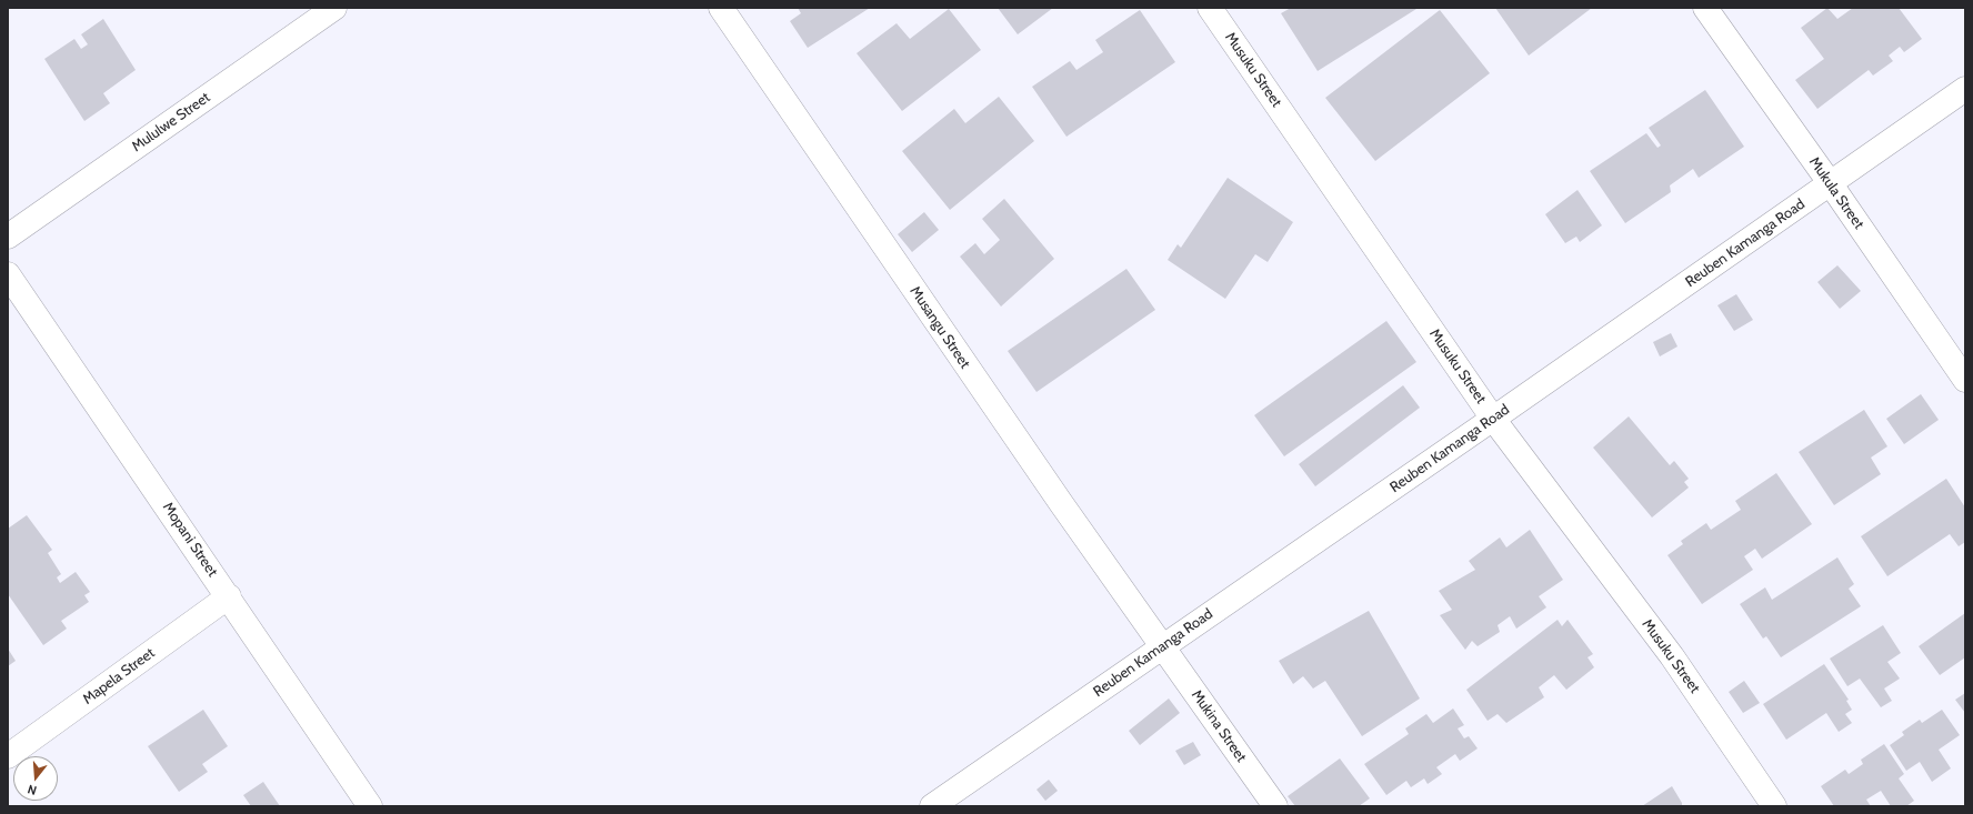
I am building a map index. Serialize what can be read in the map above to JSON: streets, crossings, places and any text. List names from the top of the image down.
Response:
{
  "streets": {
    "street": [
      "Musuku Street",
      "Mululwe Street",
      "Mukula Street",
      "Reuben Kamanga Road",
      "Musangu Street",
      "Mopani Street",
      "Mapela Street",
      "Mukina Street"
    ]
  },
  "crossings": [
    ["Musuku Street", "Reuben Kamanga Road"],
    ["Mukula Street", "Reuben Kamanga Road"],
    ["Reuben Kamanga Road", "Musangu Street"],
    ["Reuben Kamanga Road", "Mukina Street"],
    ["Musangu Street", "Mukina Street"],
    ["Mopani Street", "Mapela Street"]
  ],
  "north": "bottom"
}
